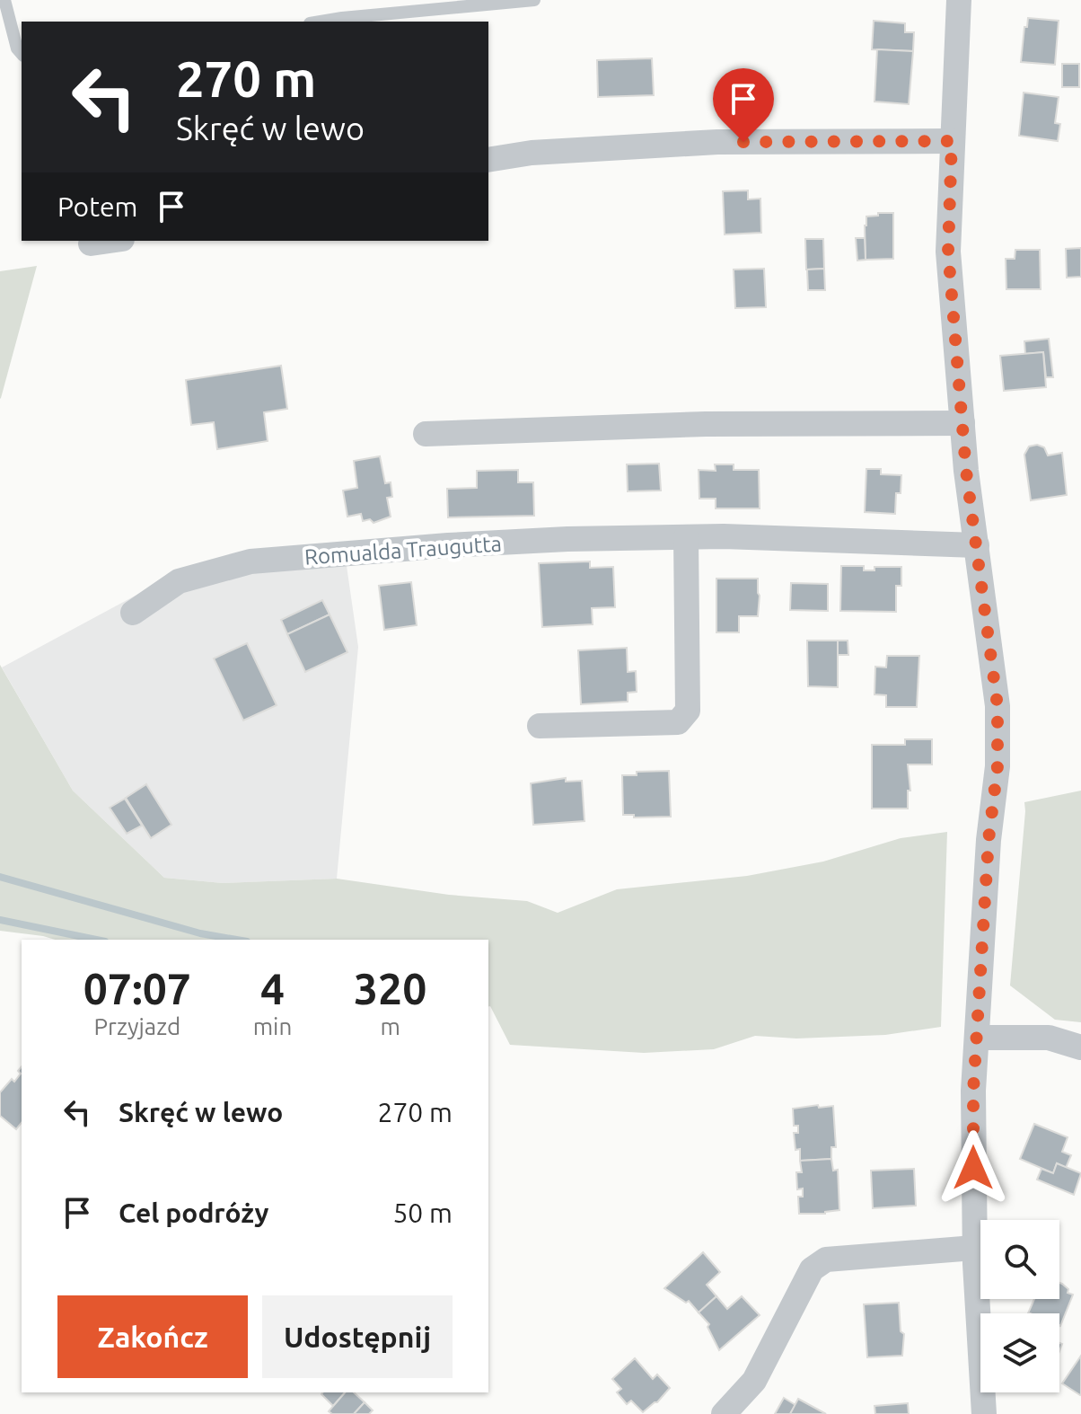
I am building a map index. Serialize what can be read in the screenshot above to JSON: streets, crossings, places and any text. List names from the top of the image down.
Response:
{
  "streets": {
    "street": ["Romualda Traugutta"]
  },
  "page": {
    "turn": ["270 m", "Skręć w lewo"],
    "then": "Potem",
    "eta": [
      "07:07",
      "Przyjazd",
      "4",
      "min",
      "320",
      "m"
    ],
    "list": [
      {
        "name": "Skręć w lewo",
        "value": "270 m"
      },
      {
        "name": "Cel podróży",
        "value": "50 m"
      }
    ],
    "buttons": ["Zakończ", "Udostępnij"]
  }
}
